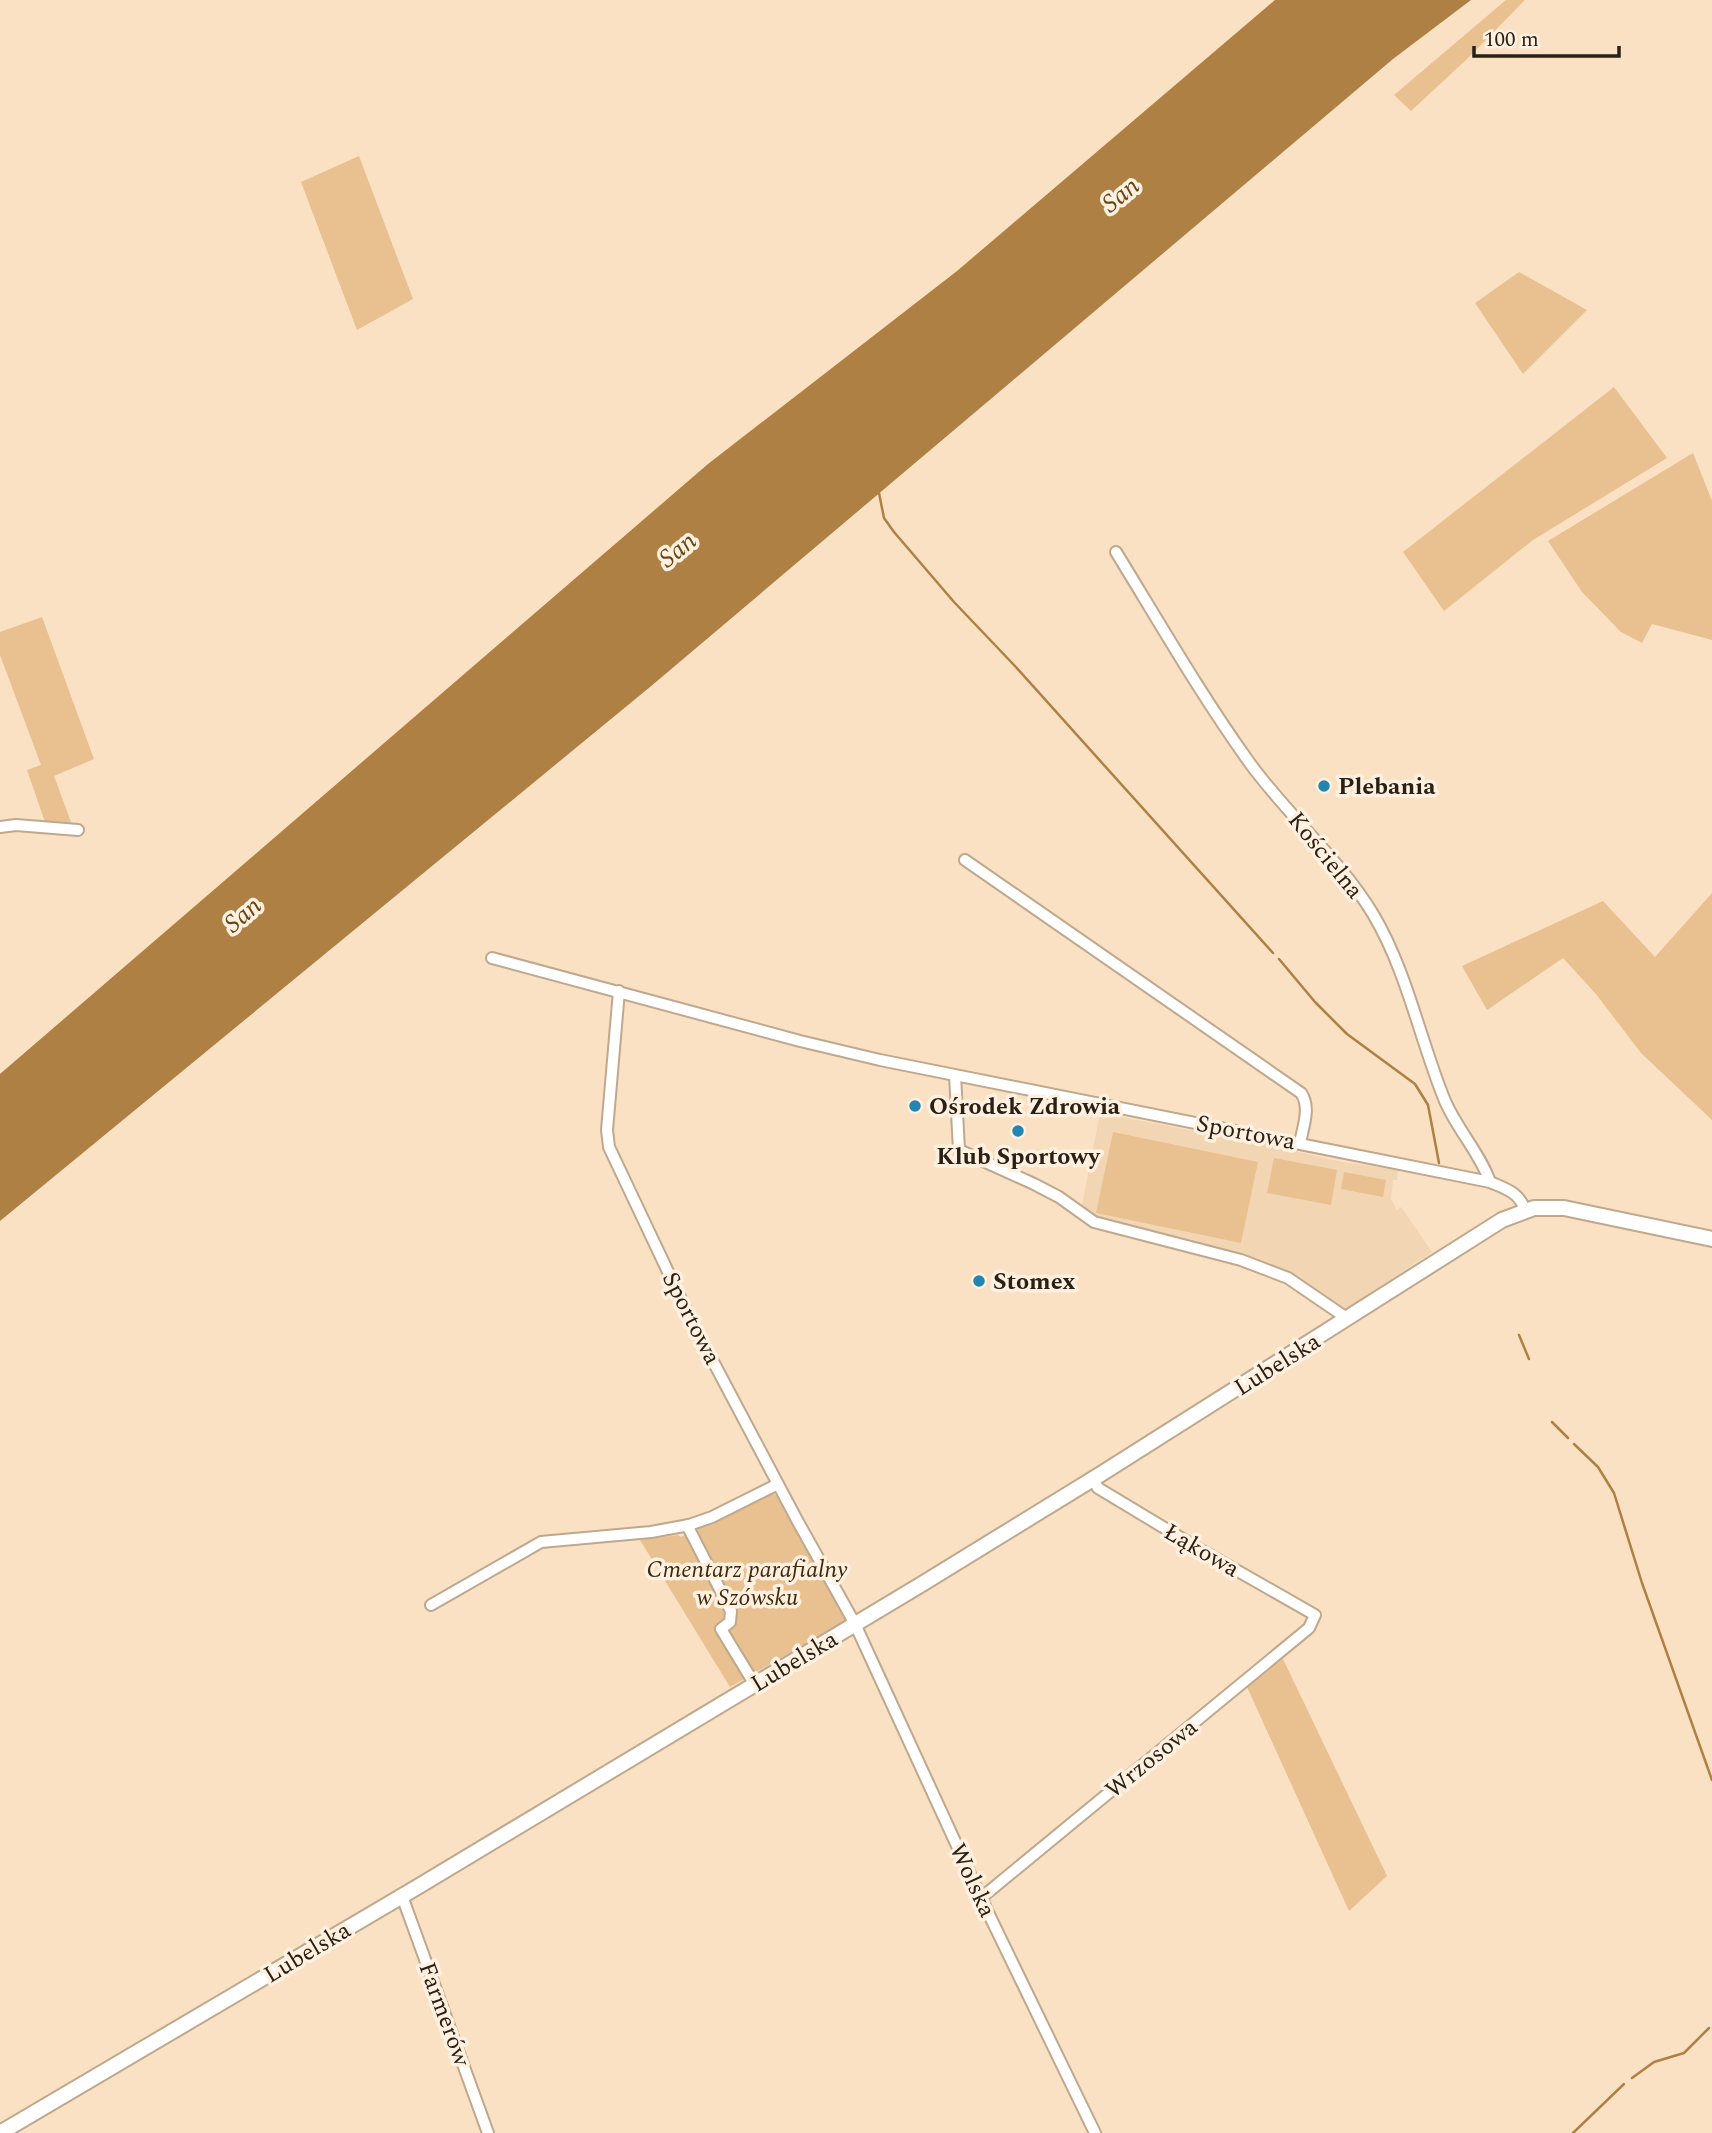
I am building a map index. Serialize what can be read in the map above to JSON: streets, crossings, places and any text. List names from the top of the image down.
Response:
{
  "streets": {
    "main road": ["Lubelska"],
    "street": [
      "Kościelna",
      "Sportowa",
      "Łąkowa",
      "Wrzosowa",
      "Wolska",
      "Farmerów"
    ]
  },
  "crossings": [
    ["Kościelna", "Sportowa"],
    ["Sportowa", "Lubelska"],
    ["Sportowa", "Wolska"],
    ["Lubelska", "Łąkowa"],
    ["Lubelska", "Wolska"],
    ["Lubelska", "Farmerów"],
    ["Łąkowa", "Wrzosowa"],
    ["Wrzosowa", "Wolska"]
  ],
  "water": ["San"],
  "parks": ["Cmentarz parafialny w Szówsku"],
  "places": [
    "Plebania",
    "Ośrodek Zdrowia",
    "Klub Sportowy",
    "Stomex"
  ],
  "scale_bar": "100 m"
}
